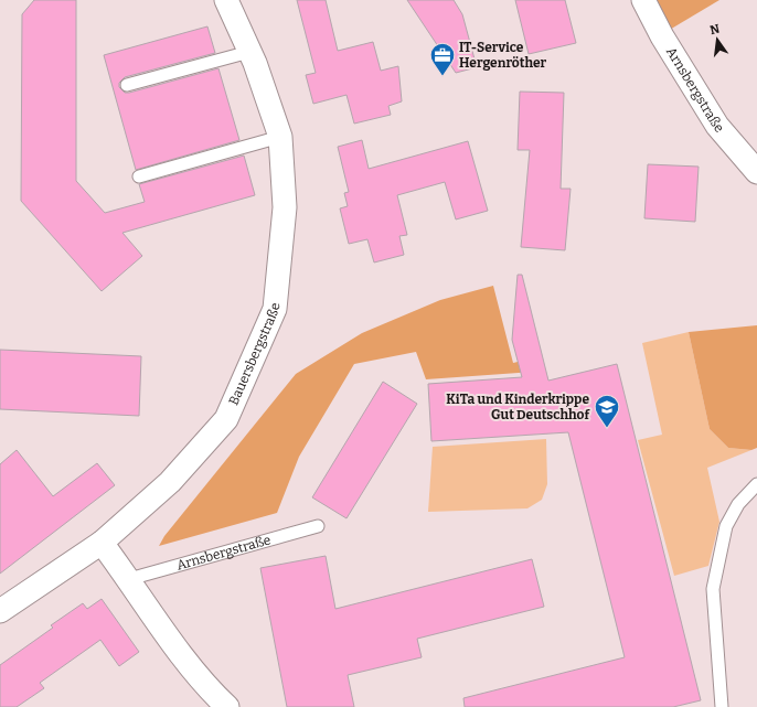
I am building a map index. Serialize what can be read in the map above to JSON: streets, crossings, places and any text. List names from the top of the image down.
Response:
{
  "streets": {
    "street": ["Arnsbergstraße", "Bauersbergstraße"]
  },
  "places": {
    "office": ["IT-Service Hergenröther"],
    "school or university": ["KiTa und Kinderkrippe Gut Deutschhof"]
  },
  "north": "top"
}
